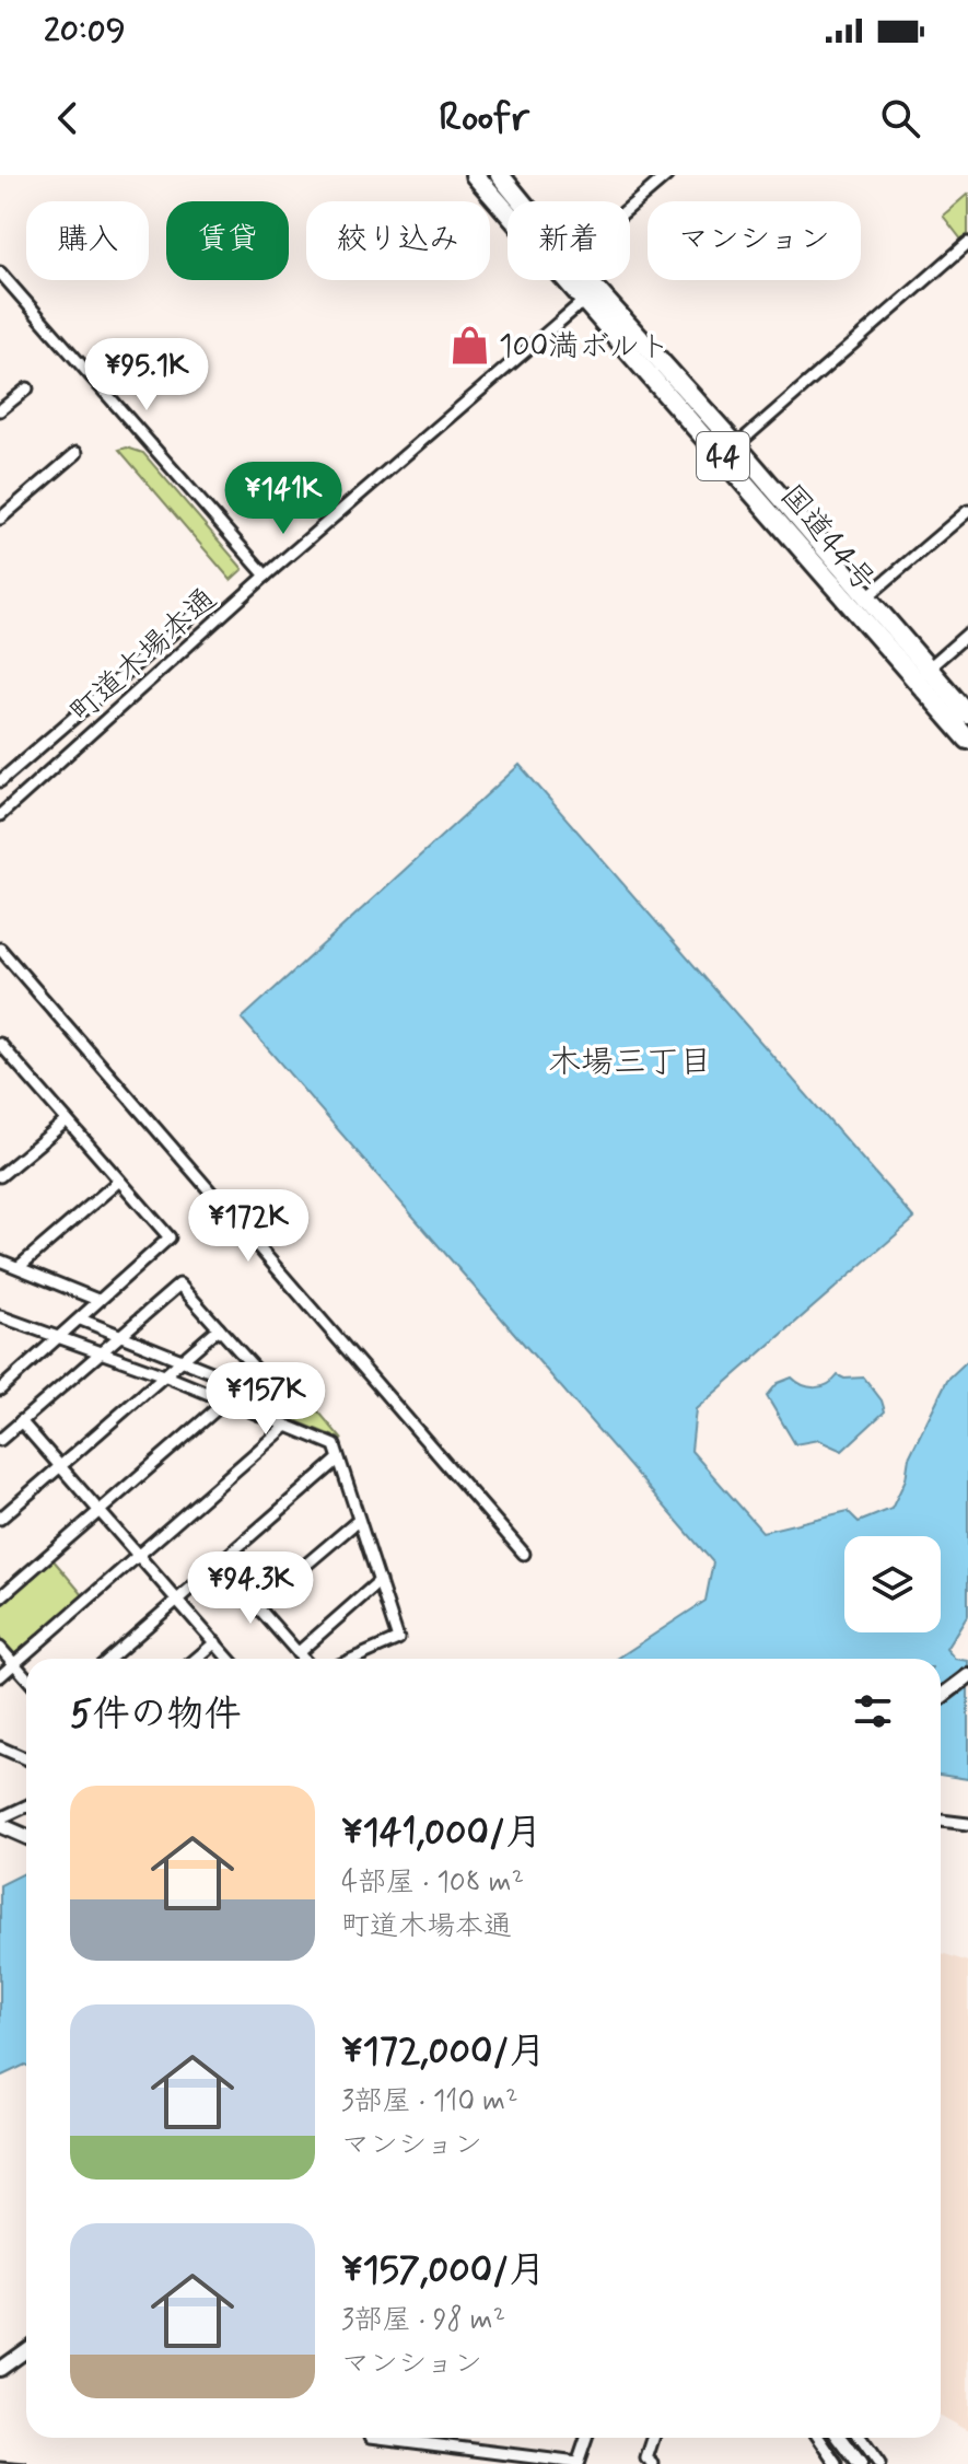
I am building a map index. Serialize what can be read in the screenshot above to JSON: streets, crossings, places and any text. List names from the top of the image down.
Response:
{
  "streets": {
    "highway": ["44", "国道44号"],
    "street": ["町道木場本通"]
  },
  "crossings": [
    ["国道44号", "町道木場本通"]
  ],
  "districts": ["木場三丁目"],
  "places": {
    "shop": ["100満ボルト"]
  },
  "page": {
    "status": "20:09",
    "header": "Roofr",
    "chip": [
      "購入",
      "賃貸",
      "絞り込み",
      "新着",
      "マンション"
    ],
    "price": [
      "¥95.1K",
      "¥141K",
      "¥172K",
      "¥157K",
      "¥94.3K"
    ],
    "heading": "5件の物件",
    "list": [
      {
        "name": "¥141,000/月",
        "note": "4部屋 · 108 m² · 町道木場本通"
      },
      {
        "name": "¥172,000/月",
        "note": "3部屋 · 110 m² · マンション"
      },
      {
        "name": "¥157,000/月",
        "note": "3部屋 · 98 m² · マンション"
      }
    ]
  }
}
